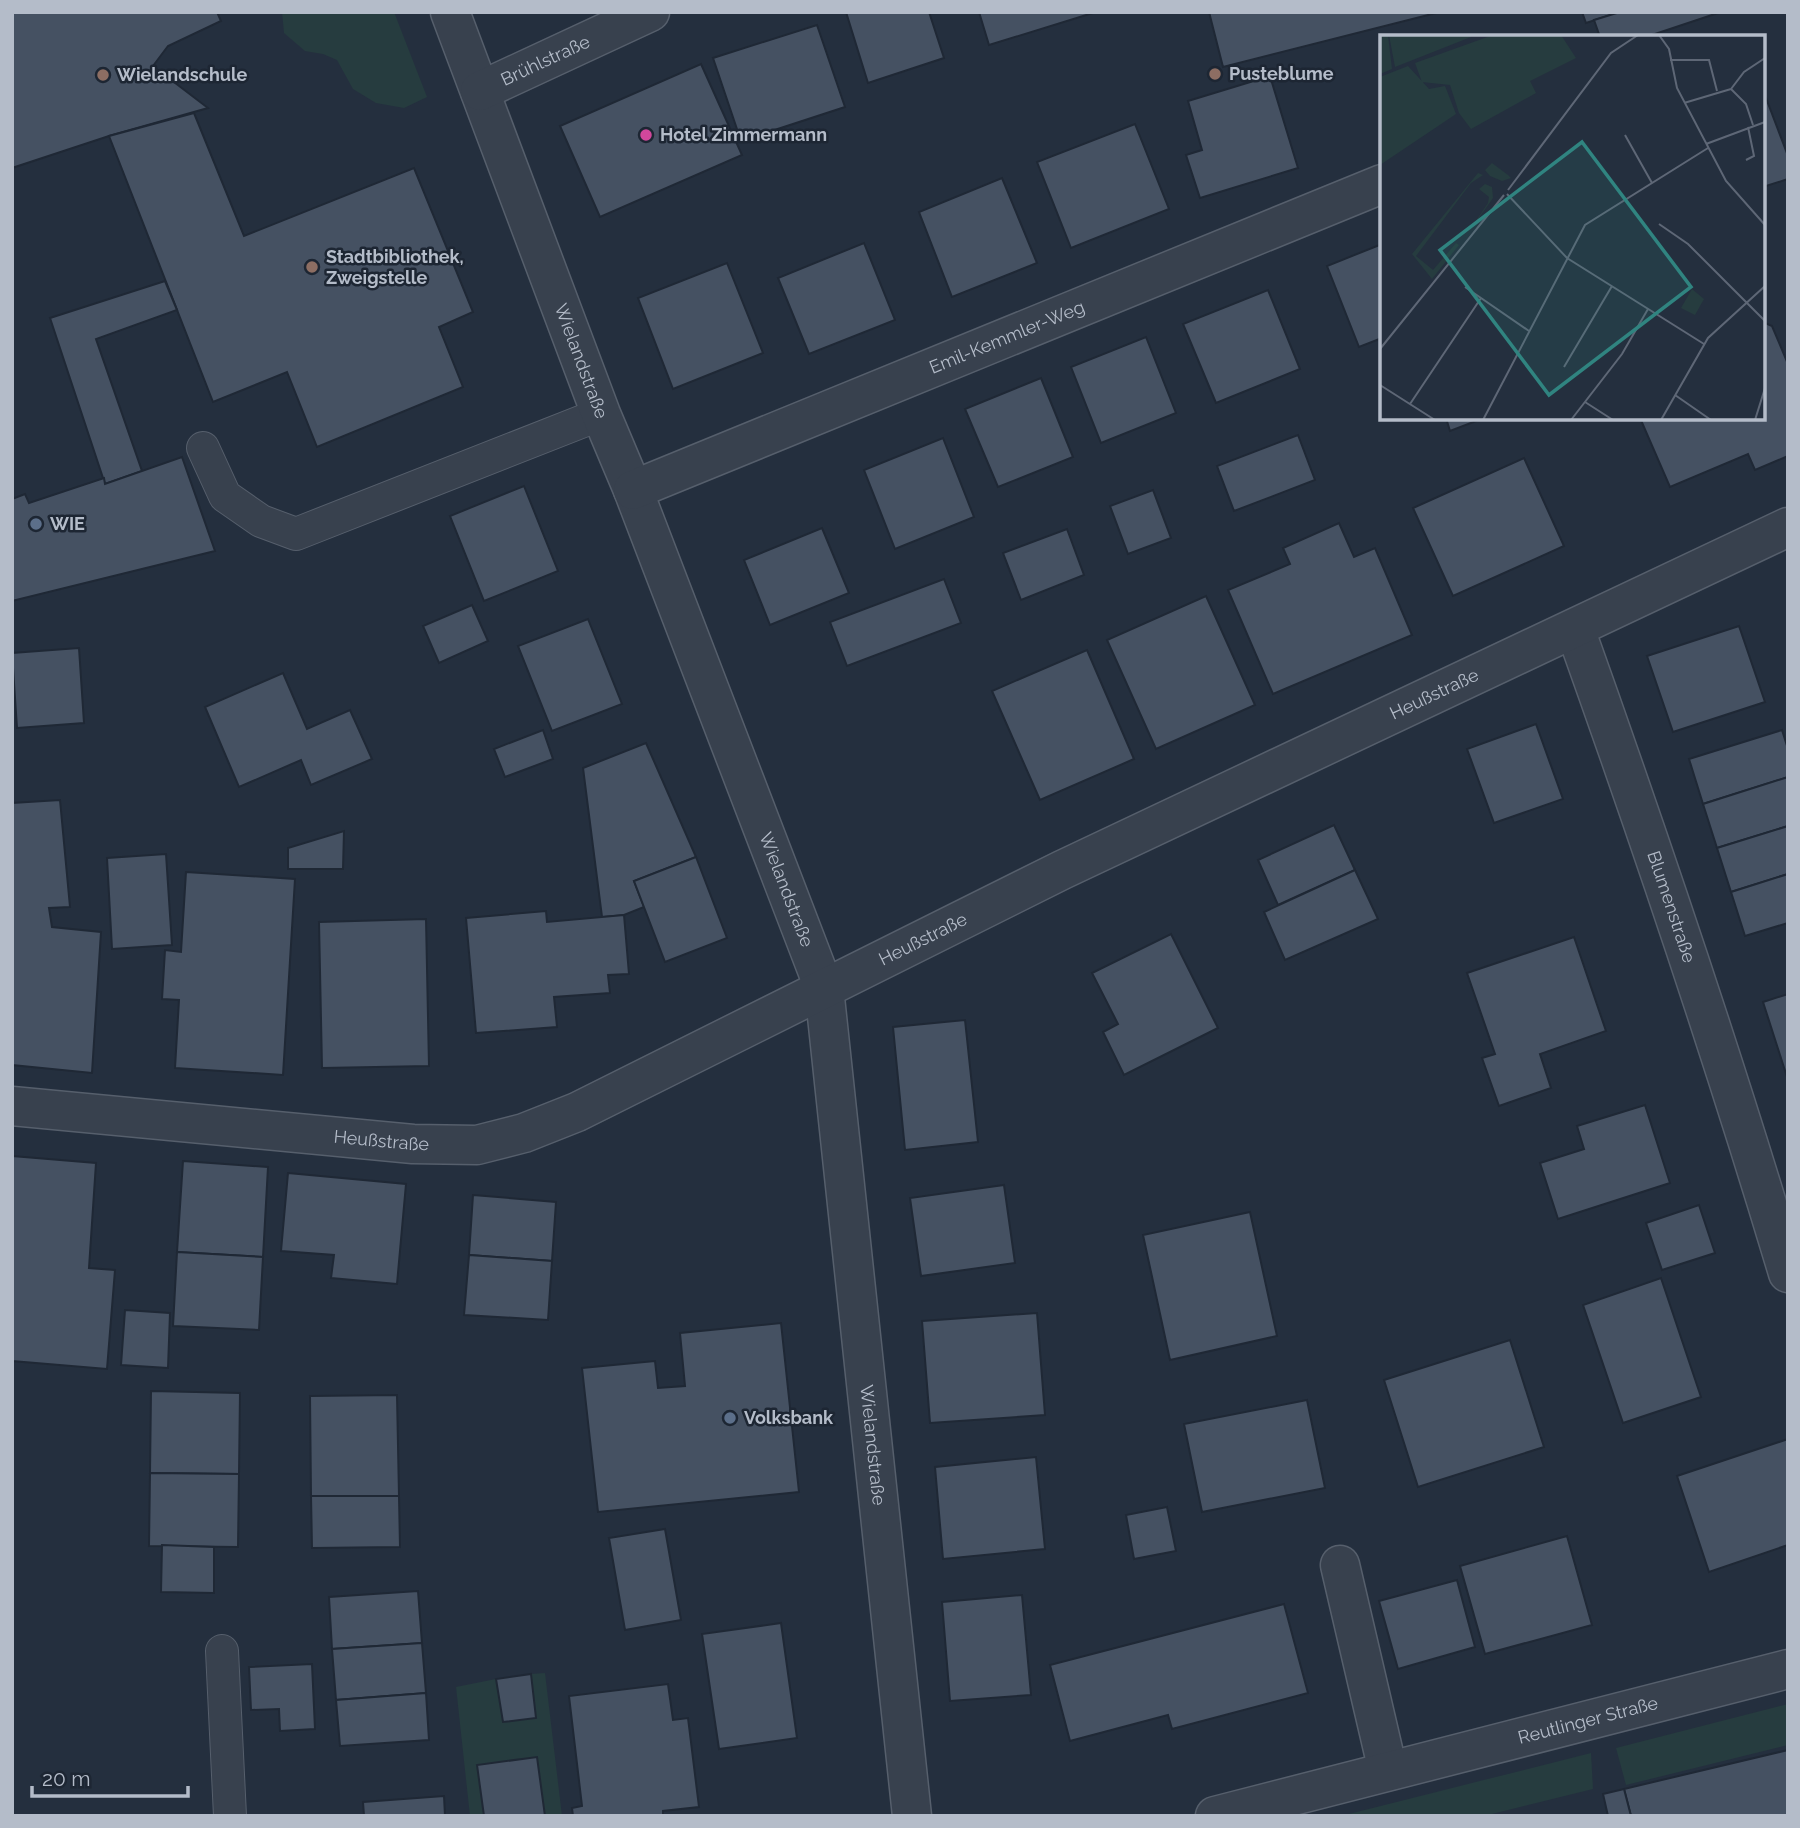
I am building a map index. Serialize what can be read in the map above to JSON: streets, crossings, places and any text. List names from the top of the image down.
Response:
{
  "streets": {
    "street": [
      "Brühlstraße",
      "Emil-Kemmler-Weg",
      "Wielandstraße",
      "Heußstraße",
      "Blumenstraße",
      "Reutlinger Straße"
    ]
  },
  "crossings": [
    ["Brühlstraße", "Wielandstraße"],
    ["Emil-Kemmler-Weg", "Wielandstraße"],
    ["Wielandstraße", "Heußstraße"],
    ["Heußstraße", "Blumenstraße"]
  ],
  "places": [
    "Pusteblume",
    "Wielandschule",
    "Hotel Zimmermann",
    "Stadtbibliothek, Zweigstelle",
    "WIE",
    "Volksbank"
  ],
  "scale_bar": "20 m"
}
